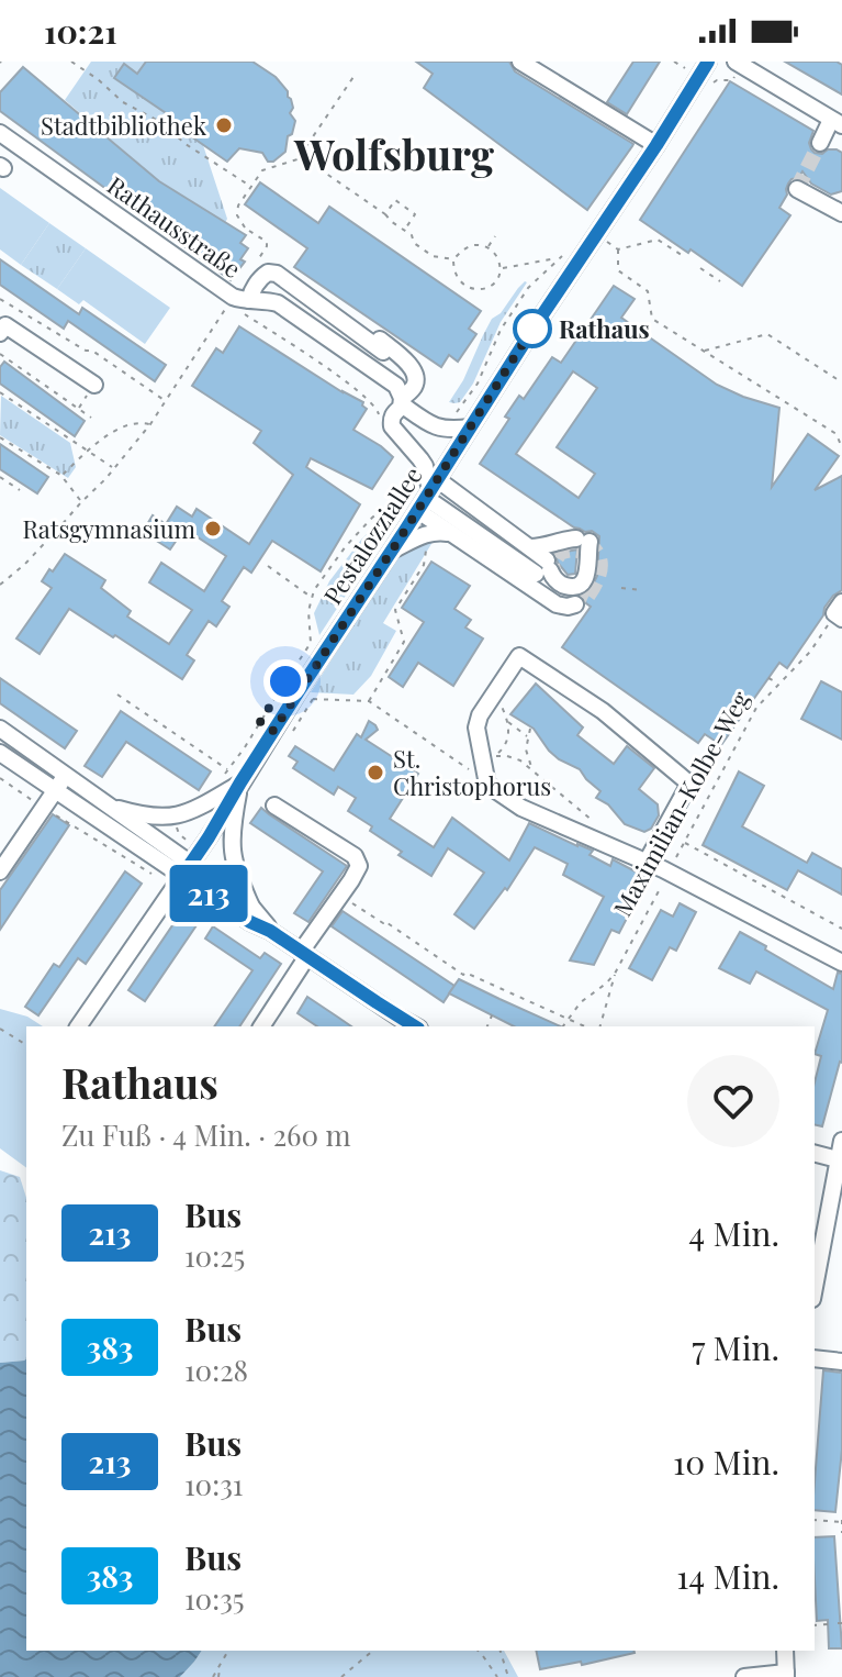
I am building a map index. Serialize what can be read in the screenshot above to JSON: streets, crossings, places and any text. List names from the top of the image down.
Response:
{
  "streets": {
    "street": ["Rathausstraße", "Pestalozziallee"],
    "path": ["Maximilian-Kolbe-Weg"]
  },
  "crossings": [
    ["Rathausstraße", "Pestalozziallee"]
  ],
  "districts": ["Wolfsburg"],
  "places": [
    "Stadtbibliothek",
    "Rathaus",
    "Ratsgymnasium",
    "St. Christophorus"
  ],
  "lines": ["bus line 213"],
  "page": {
    "status": "10:21",
    "on_map": "213",
    "heading": ["Rathaus", "Zu Fuß · 4 Min. · 260 m"],
    "list": [
      {
        "mark": "213",
        "name": "Bus",
        "note": "10:25",
        "value": "4 Min."
      },
      {
        "mark": "383",
        "name": "Bus",
        "note": "10:28",
        "value": "7 Min."
      },
      {
        "mark": "213",
        "name": "Bus",
        "note": "10:31",
        "value": "10 Min."
      },
      {
        "mark": "383",
        "name": "Bus",
        "note": "10:35",
        "value": "14 Min."
      }
    ]
  }
}
